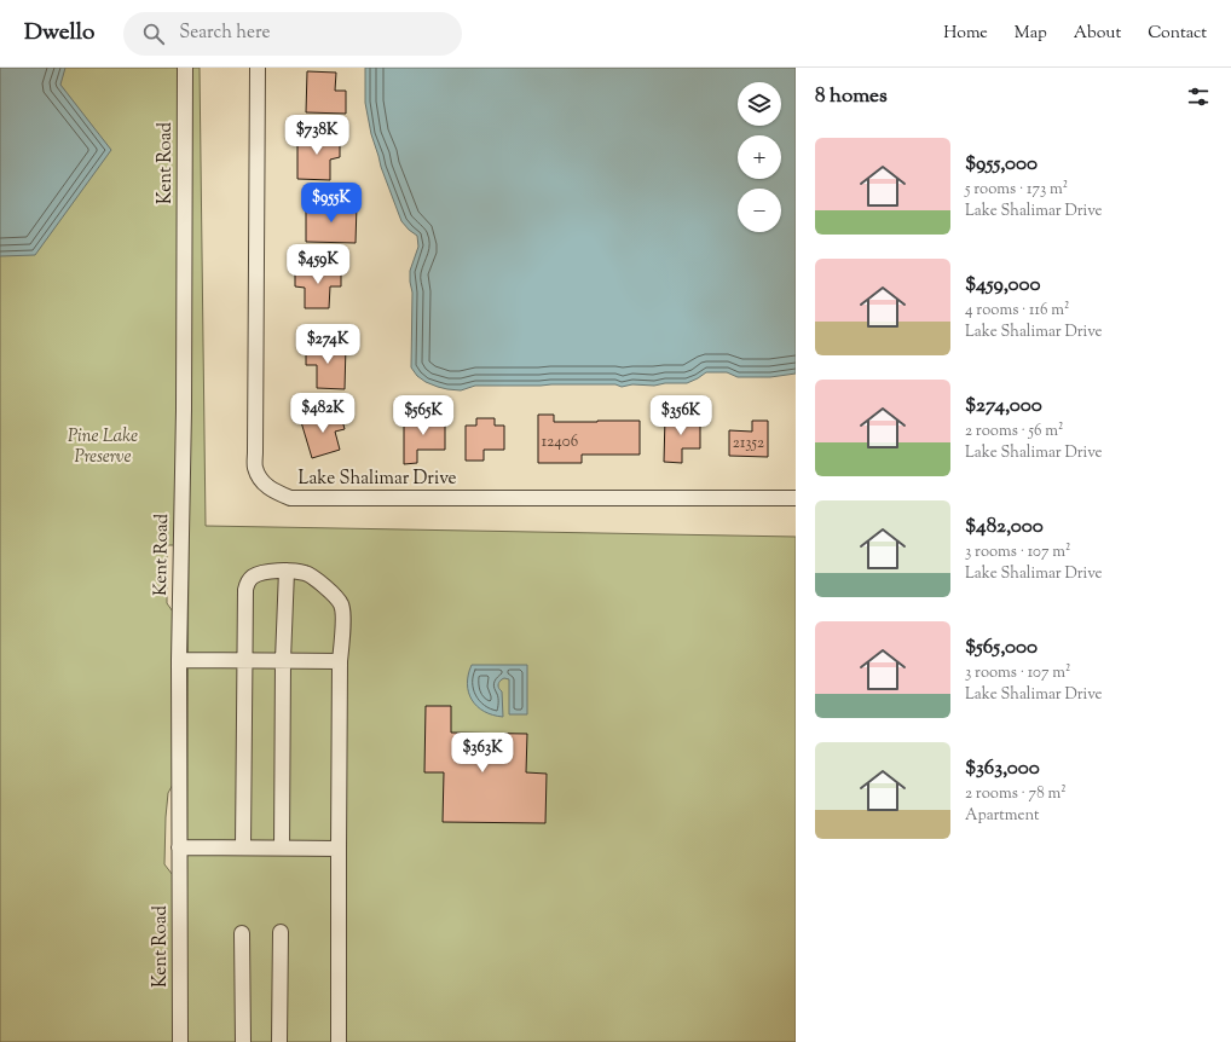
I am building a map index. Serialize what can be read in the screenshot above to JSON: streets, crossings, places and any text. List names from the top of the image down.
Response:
{
  "streets": {
    "street": ["Kent Road", "Lake Shalimar Drive"]
  },
  "parks": ["Pine Lake Preserve"],
  "house_numbers": ["12406", "21352"],
  "page": {
    "header": "Dwello",
    "search": "Search here",
    "nav": [
      "Home",
      "Map",
      "About",
      "Contact"
    ],
    "heading": "8 homes",
    "map_buttons": ["+", "−"],
    "price": [
      "$738K",
      "$955K",
      "$459K",
      "$274K",
      "$482K",
      "$565K",
      "$356K",
      "$363K"
    ],
    "list": [
      {
        "name": "$955,000",
        "note": "5 rooms · 173 m² · Lake Shalimar Drive"
      },
      {
        "name": "$459,000",
        "note": "4 rooms · 116 m² · Lake Shalimar Drive"
      },
      {
        "name": "$274,000",
        "note": "2 rooms · 56 m² · Lake Shalimar Drive"
      },
      {
        "name": "$482,000",
        "note": "3 rooms · 107 m² · Lake Shalimar Drive"
      },
      {
        "name": "$565,000",
        "note": "3 rooms · 107 m² · Lake Shalimar Drive"
      },
      {
        "name": "$363,000",
        "note": "2 rooms · 78 m² · Apartment"
      }
    ]
  }
}
